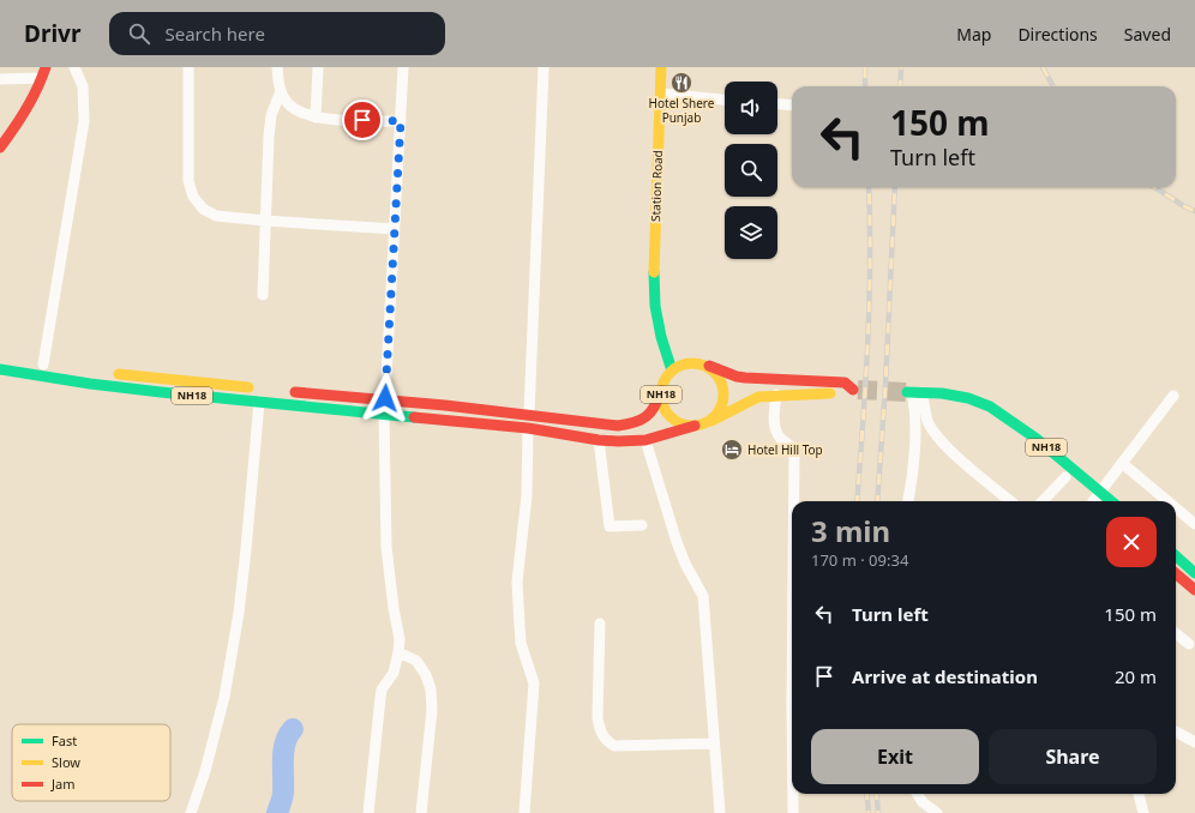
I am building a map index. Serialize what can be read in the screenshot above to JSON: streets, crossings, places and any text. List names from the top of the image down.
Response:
{
  "streets": {
    "main road": ["Station Road", "NH18"]
  },
  "crossings": [
    ["Station Road", "NH18"]
  ],
  "places": {
    "restaurant": ["Hotel Shere Punjab"],
    "hotel": ["Hotel Hill Top"]
  },
  "legend": ["Fast", "Slow", "Jam"],
  "page": {
    "header": "Drivr",
    "search": "Search here",
    "nav": ["Map", "Directions", "Saved"],
    "turn": ["150 m", "Turn left"],
    "heading": ["3 min", "170 m · 09:34"],
    "list": [
      {
        "name": "Turn left",
        "value": "150 m"
      },
      {
        "name": "Arrive at destination",
        "value": "20 m"
      }
    ],
    "buttons": ["Exit", "Share"]
  }
}
